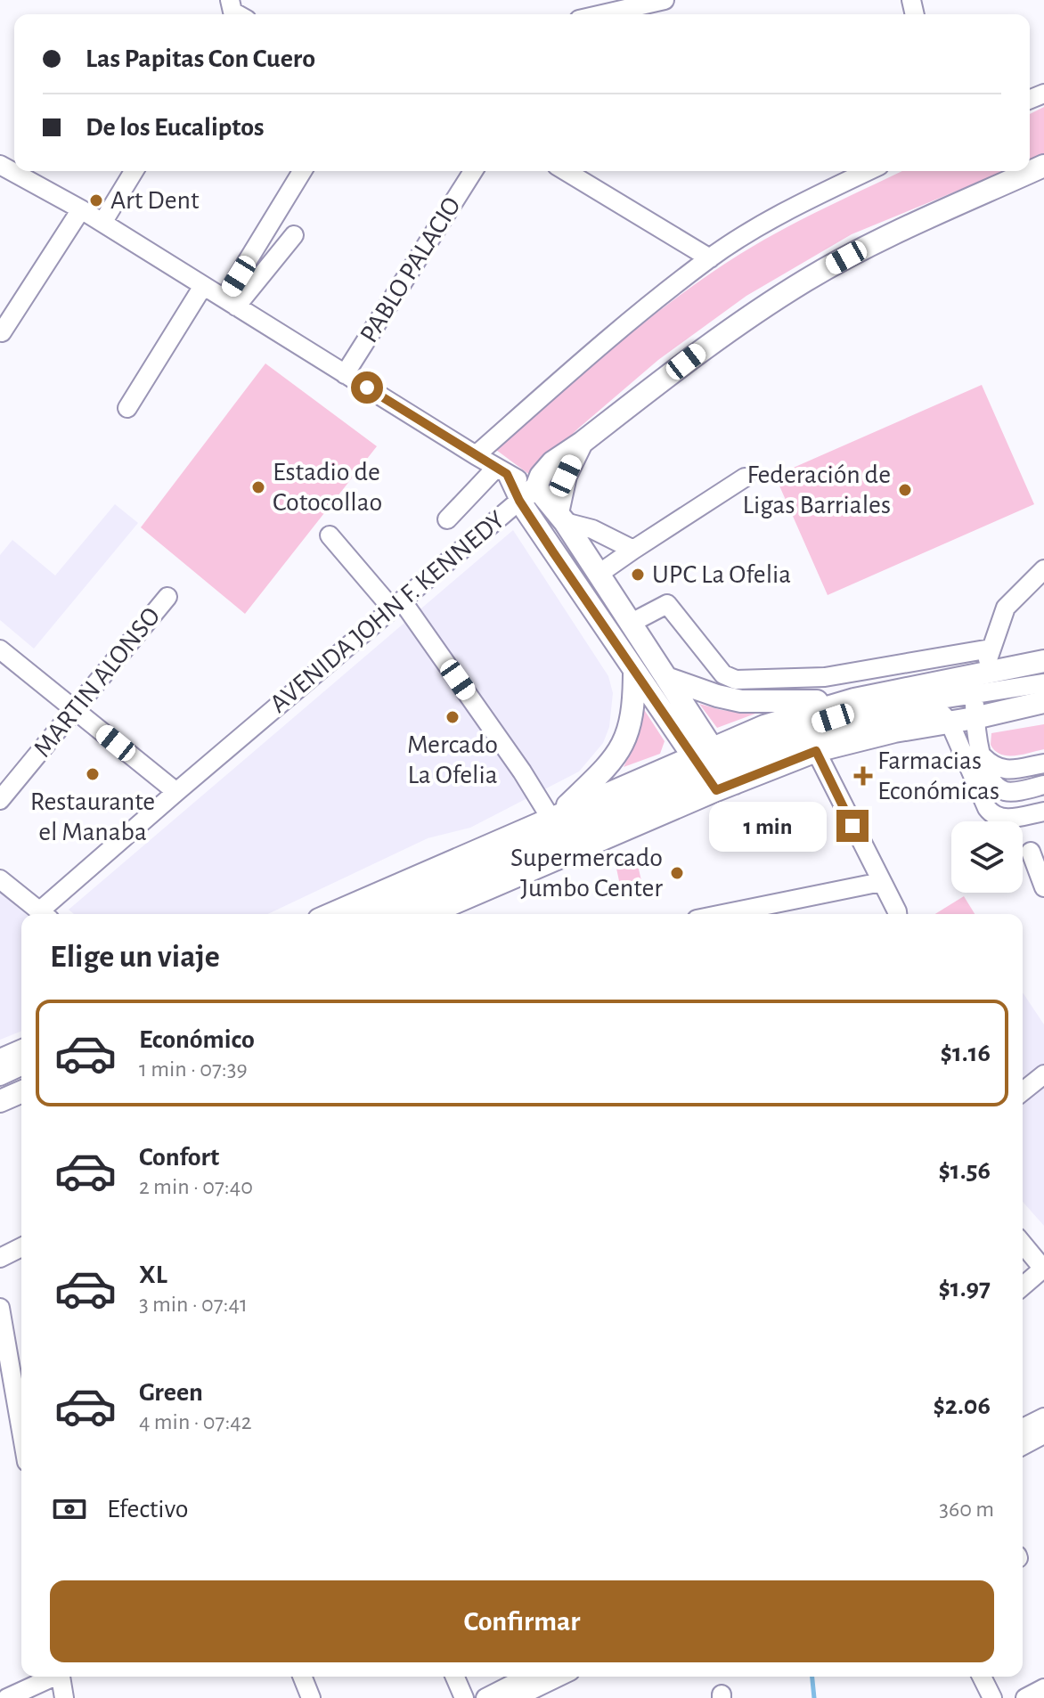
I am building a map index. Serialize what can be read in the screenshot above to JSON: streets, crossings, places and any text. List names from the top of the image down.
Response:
{
  "streets": {
    "main road": ["AVENIDA JOHN F. KENNEDY"],
    "street": ["PABLO PALACIO", "MARTIN ALONSO"]
  },
  "places": {
    "other": [
      "Art Dent",
      "Estadio de Cotocollao",
      "Federación de Ligas Barriales",
      "UPC La Ofelia",
      "Mercado La Ofelia",
      "Restaurante el Manaba",
      "Supermercado Jumbo Center"
    ],
    "health": ["Farmacias Económicas"]
  },
  "page": {
    "banner": ["Las Papitas Con Cuero", "De los Eucaliptos"],
    "bubble": "1 min",
    "heading": "Elige un viaje",
    "list": [
      {
        "name": "Económico",
        "note": "1 min · 07:39",
        "value": "$1.16"
      },
      {
        "name": "Confort",
        "note": "2 min · 07:40",
        "value": "$1.56"
      },
      {
        "name": "XL",
        "note": "3 min · 07:41",
        "value": "$1.97"
      },
      {
        "name": "Green",
        "note": "4 min · 07:42",
        "value": "$2.06"
      }
    ],
    "pay": ["Efectivo", "360 m"],
    "buttons": "Confirmar"
  }
}
